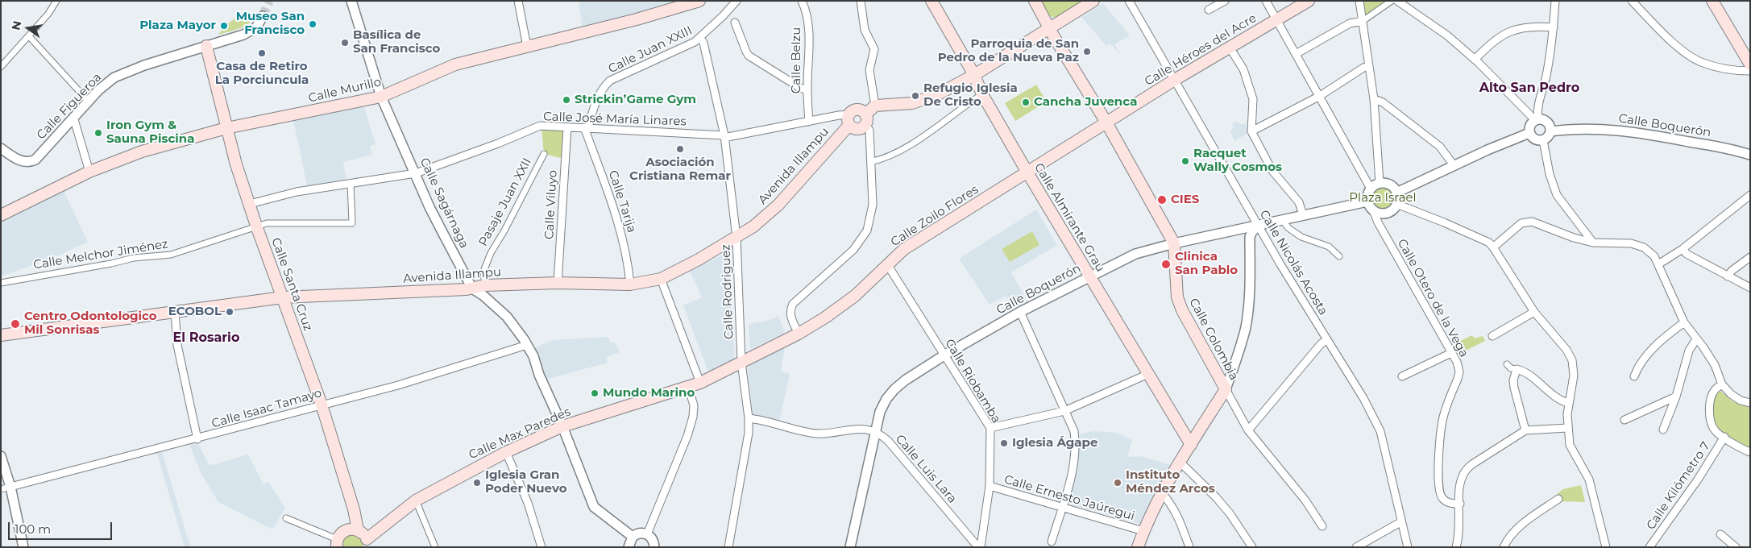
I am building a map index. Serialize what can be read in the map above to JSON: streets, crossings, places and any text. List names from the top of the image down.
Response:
{
  "streets": {
    "main road": [
      "Calle Héroes del Acre",
      "Calle Murillo",
      "Avenida Illampu",
      "Calle Zoilo Flores",
      "Calle Almirante Grau",
      "Calle Santa Cruz",
      "Calle Colombia",
      "Calle Max Paredes"
    ],
    "street": [
      "Calle Juan XXIII",
      "Calle Belzu",
      "Calle Figueroa",
      "Calle José María Linares",
      "Calle Boquerón",
      "Calle Tarija",
      "Pasaje Juan XXII",
      "Calle Sagárnaga",
      "Calle Viluyo",
      "Calle Melchor Jiménez",
      "Calle Nicolás Acosta",
      "Calle Rodriguez",
      "Calle Otero de la Vega",
      "Calle Riobamba",
      "Calle Isaac Tamayo",
      "Calle Luis Lara",
      "Calle Kilómetro 7",
      "Calle Ernesto Jaúregui"
    ]
  },
  "crossings": [
    ["Calle Juan XXIII", "Calle José María Linares"],
    ["Calle Juan XXIII", "Calle Tarija"],
    ["Calle Juan XXIII", "Calle Rodriguez"],
    ["Calle Héroes del Acre", "Calle Zoilo Flores"],
    ["Calle Héroes del Acre", "Calle Nicolás Acosta"],
    ["Calle Héroes del Acre", "Calle Colombia"],
    ["Calle Belzu", "Calle José María Linares"],
    ["Calle Murillo", "Calle Sagárnaga"],
    ["Calle Murillo", "Calle Santa Cruz"],
    ["Calle Figueroa", "Calle Santa Cruz"],
    ["Calle José María Linares", "Avenida Illampu"],
    ["Calle José María Linares", "Calle Tarija"],
    ["Calle José María Linares", "Calle Sagárnaga"],
    ["Calle José María Linares", "Calle Viluyo"],
    ["Calle José María Linares", "Calle Melchor Jiménez"],
    ["Calle José María Linares", "Calle Santa Cruz"],
    ["Calle José María Linares", "Calle Rodriguez"],
    ["Calle Boquerón", "Calle Almirante Grau"],
    ["Calle Boquerón", "Calle Nicolás Acosta"],
    ["Calle Boquerón", "Calle Otero de la Vega"],
    ["Calle Boquerón", "Calle Colombia"],
    ["Calle Boquerón", "Calle Riobamba"],
    ["Calle Boquerón", "Calle Luis Lara"],
    ["Avenida Illampu", "Calle Tarija"],
    ["Avenida Illampu", "Pasaje Juan XXII"],
    ["Avenida Illampu", "Calle Sagárnaga"],
    ["Avenida Illampu", "Calle Viluyo"],
    ["Avenida Illampu", "Calle Santa Cruz"],
    ["Avenida Illampu", "Calle Rodriguez"],
    ["Calle Sagárnaga", "Calle Isaac Tamayo"],
    ["Calle Sagárnaga", "Calle Max Paredes"],
    ["Calle Zoilo Flores", "Calle Almirante Grau"],
    ["Calle Zoilo Flores", "Calle Rodriguez"],
    ["Calle Zoilo Flores", "Calle Colombia"],
    ["Calle Zoilo Flores", "Calle Riobamba"],
    ["Calle Zoilo Flores", "Calle Max Paredes"],
    ["Calle Melchor Jiménez", "Calle Santa Cruz"],
    ["Calle Santa Cruz", "Calle Isaac Tamayo"],
    ["Calle Rodriguez", "Calle Max Paredes"],
    ["Calle Riobamba", "Calle Luis Lara"],
    ["Calle Riobamba", "Calle Ernesto Jaúregui"]
  ],
  "districts": ["Alto San Pedro", "El Rosario"],
  "parks": ["Plaza Israel"],
  "places": [
    "Museo San Francisco",
    "Plaza Mayor",
    "Basílica de San Francisco",
    "Parroquia de San Pedro de la Nueva Paz",
    "Casa de Retiro La Porciuncula",
    "Refugio Iglesia De Cristo",
    "Strickin’Game Gym",
    "Cancha Juvenca",
    "Iron Gym & Sauna Piscina",
    "Asociación Cristiana Remar",
    "Racquet Wally Cosmos",
    "CIES",
    "Clinica San Pablo",
    "ECOBOL",
    "Centro Odontologico Mil Sonrisas",
    "Mundo Marino",
    "Iglesia Ágape",
    "Iglesia Gran Poder Nuevo",
    "Instituto Méndez Arcos"
  ],
  "scale_bar": "100 m",
  "north": "left"
}
